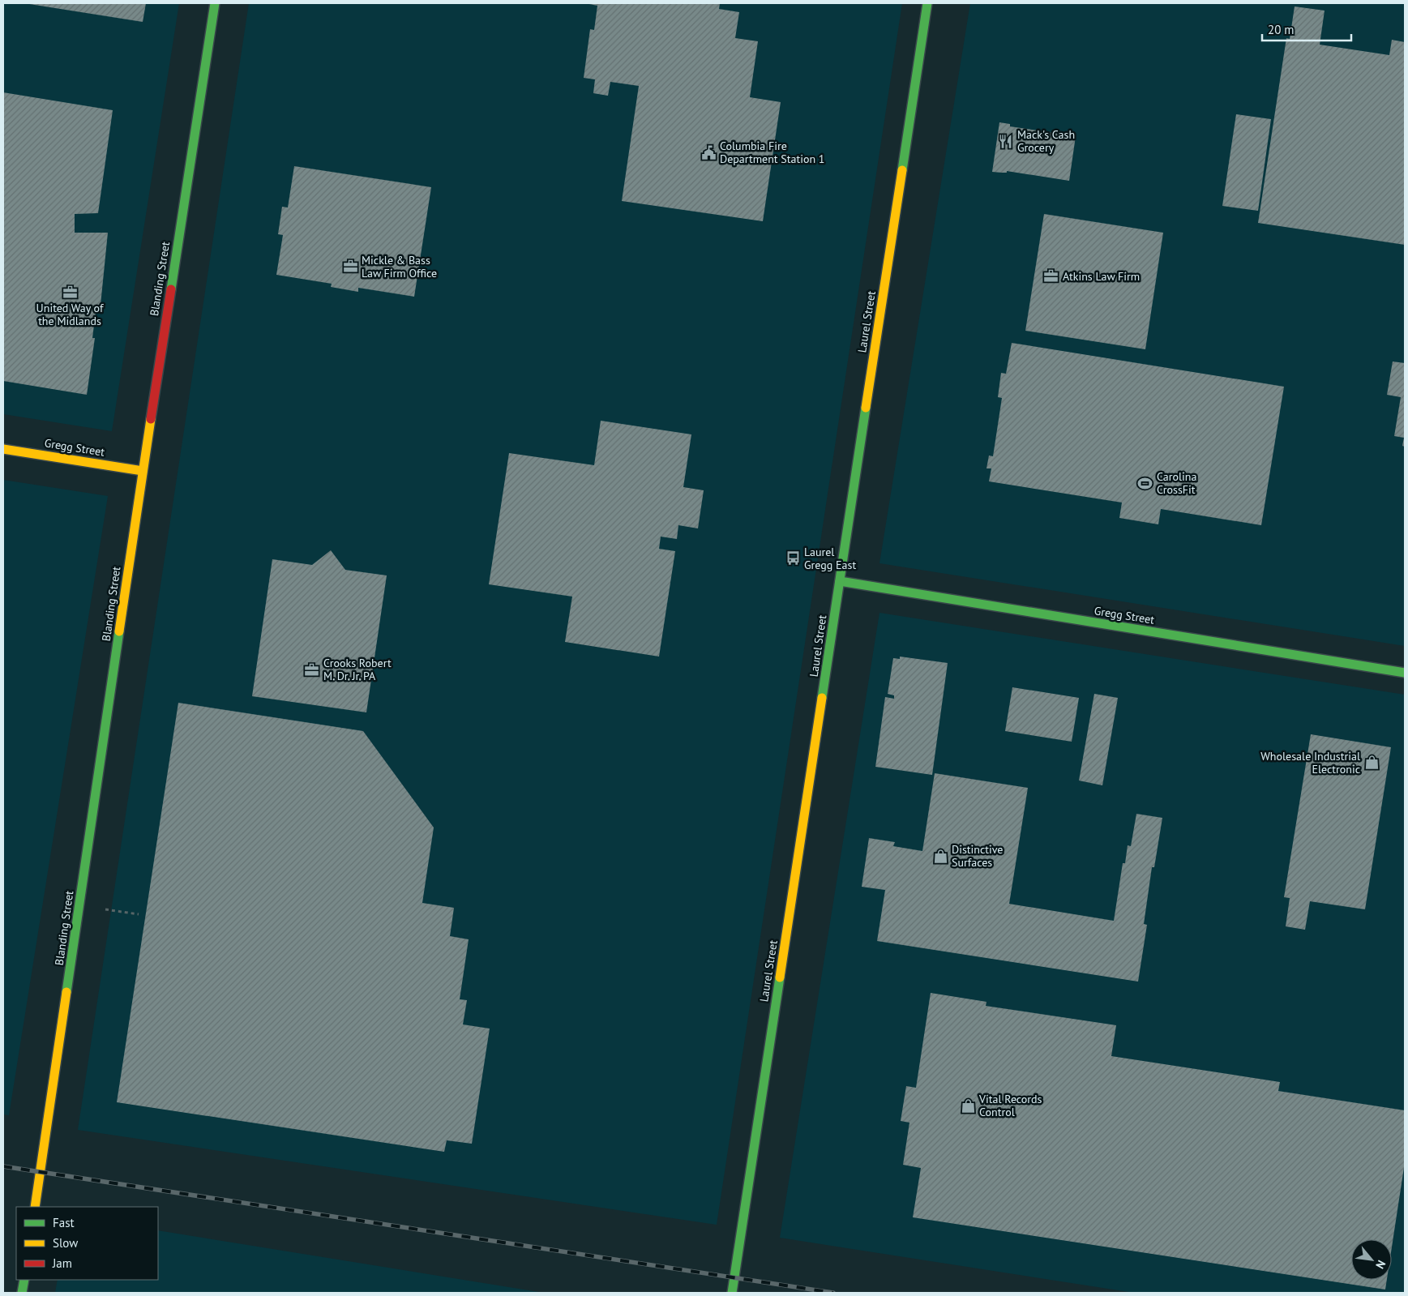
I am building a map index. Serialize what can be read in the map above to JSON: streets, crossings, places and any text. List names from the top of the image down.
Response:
{
  "streets": {
    "street": ["Blanding Street", "Laurel Street", "Gregg Street"]
  },
  "crossings": [
    ["Blanding Street", "Gregg Street"],
    ["Laurel Street", "Gregg Street"]
  ],
  "places": {
    "restaurant": ["Mack's Cash Grocery"],
    "public building": ["Columbia Fire Department Station 1"],
    "office": [
      "Mickle & Bass Law Firm Office",
      "Atkins Law Firm",
      "United Way of the Midlands",
      "Crooks Robert M. Dr. Jr. PA"
    ],
    "sports": ["Carolina CrossFit"],
    "bus stop": ["Laurel Gregg East"],
    "shop": ["Wholesale Industrial Electronic", "Distinctive Surfaces", "Vital Records Control"]
  },
  "legend": ["Fast", "Slow", "Jam"],
  "scale_bar": "20 m",
  "north": "bottom right"
}
